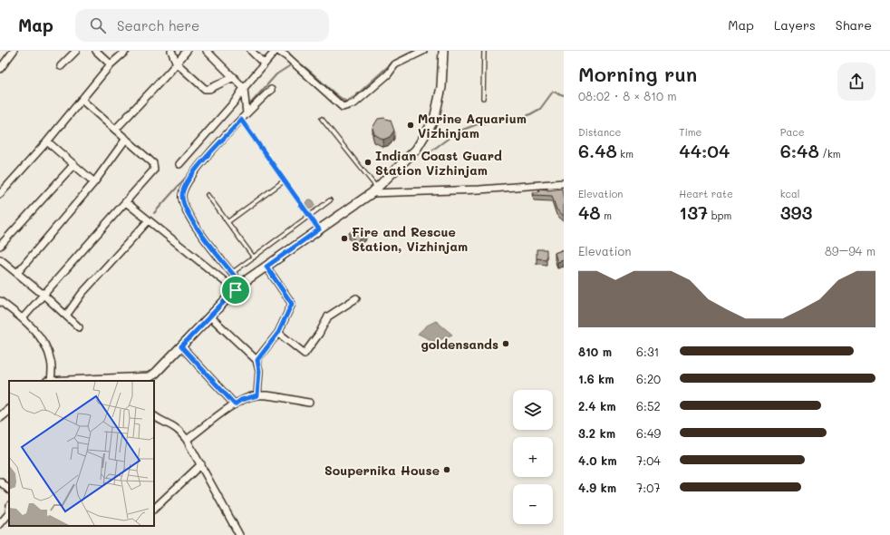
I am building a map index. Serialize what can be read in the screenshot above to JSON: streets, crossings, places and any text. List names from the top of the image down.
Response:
{
  "places": [
    "Marine Aquarium Vizhinjam",
    "Indian Coast Guard Station Vizhinjam",
    "Fire and Rescue Station, Vizhinjam",
    "goldensands",
    "Soupernika House"
  ],
  "page": {
    "header": "Map",
    "search": "Search here",
    "nav": ["Map", "Layers", "Share"],
    "heading": ["Morning run", "08:02 · 8 × 810 m"],
    "stats": [
      ["Distance", "6.48 km"],
      ["Time", "44:04"],
      ["Pace", "6:48 /km"],
      ["Elevation", "48 m"],
      ["Heart rate", "137 bpm"],
      ["kcal", "393"]
    ],
    "chart": ["Elevation", "89–94 m"],
    "list": [
      {
        "name": "810 m",
        "note": "6:31"
      },
      {
        "name": "1.6 km",
        "note": "6:20"
      },
      {
        "name": "2.4 km",
        "note": "6:52"
      },
      {
        "name": "3.2 km",
        "note": "6:49"
      },
      {
        "name": "4.0 km",
        "note": "7:04"
      },
      {
        "name": "4.9 km",
        "note": "7:07"
      }
    ],
    "map_buttons": ["+", "−"]
  }
}
